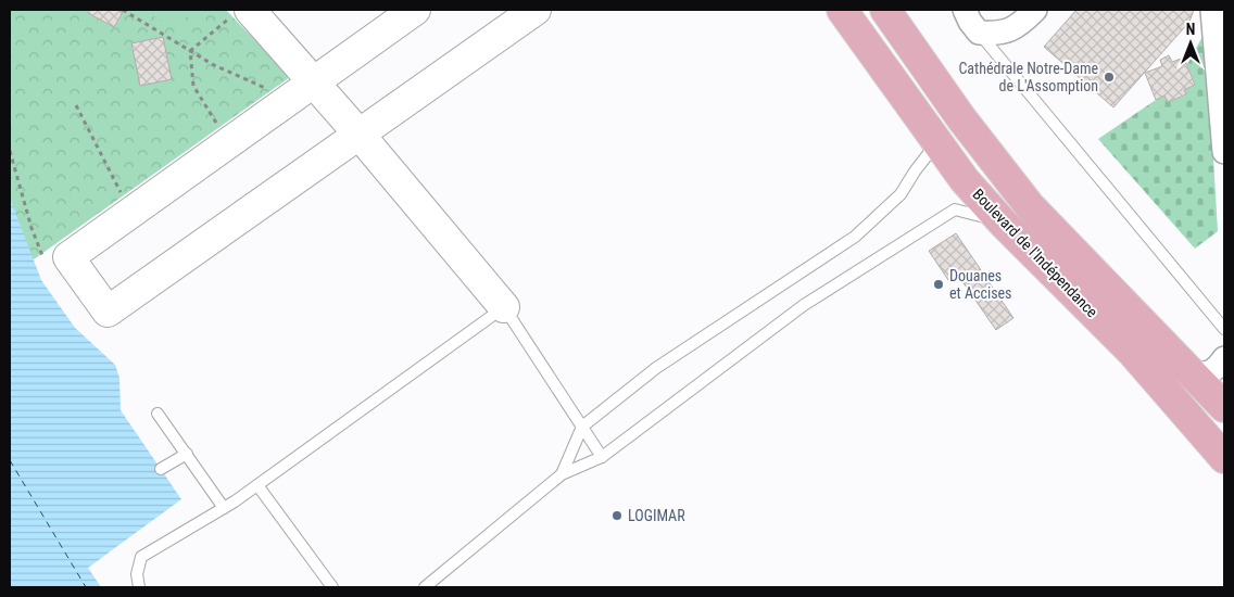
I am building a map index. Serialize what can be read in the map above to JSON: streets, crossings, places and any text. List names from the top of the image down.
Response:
{
  "streets": {
    "main road": ["Boulevard de l'Indépendance"]
  },
  "places": ["Cathédrale Notre-Dame de L'Assomption", "Douanes et Accises", "LOGIMAR"],
  "north": "top"
}
